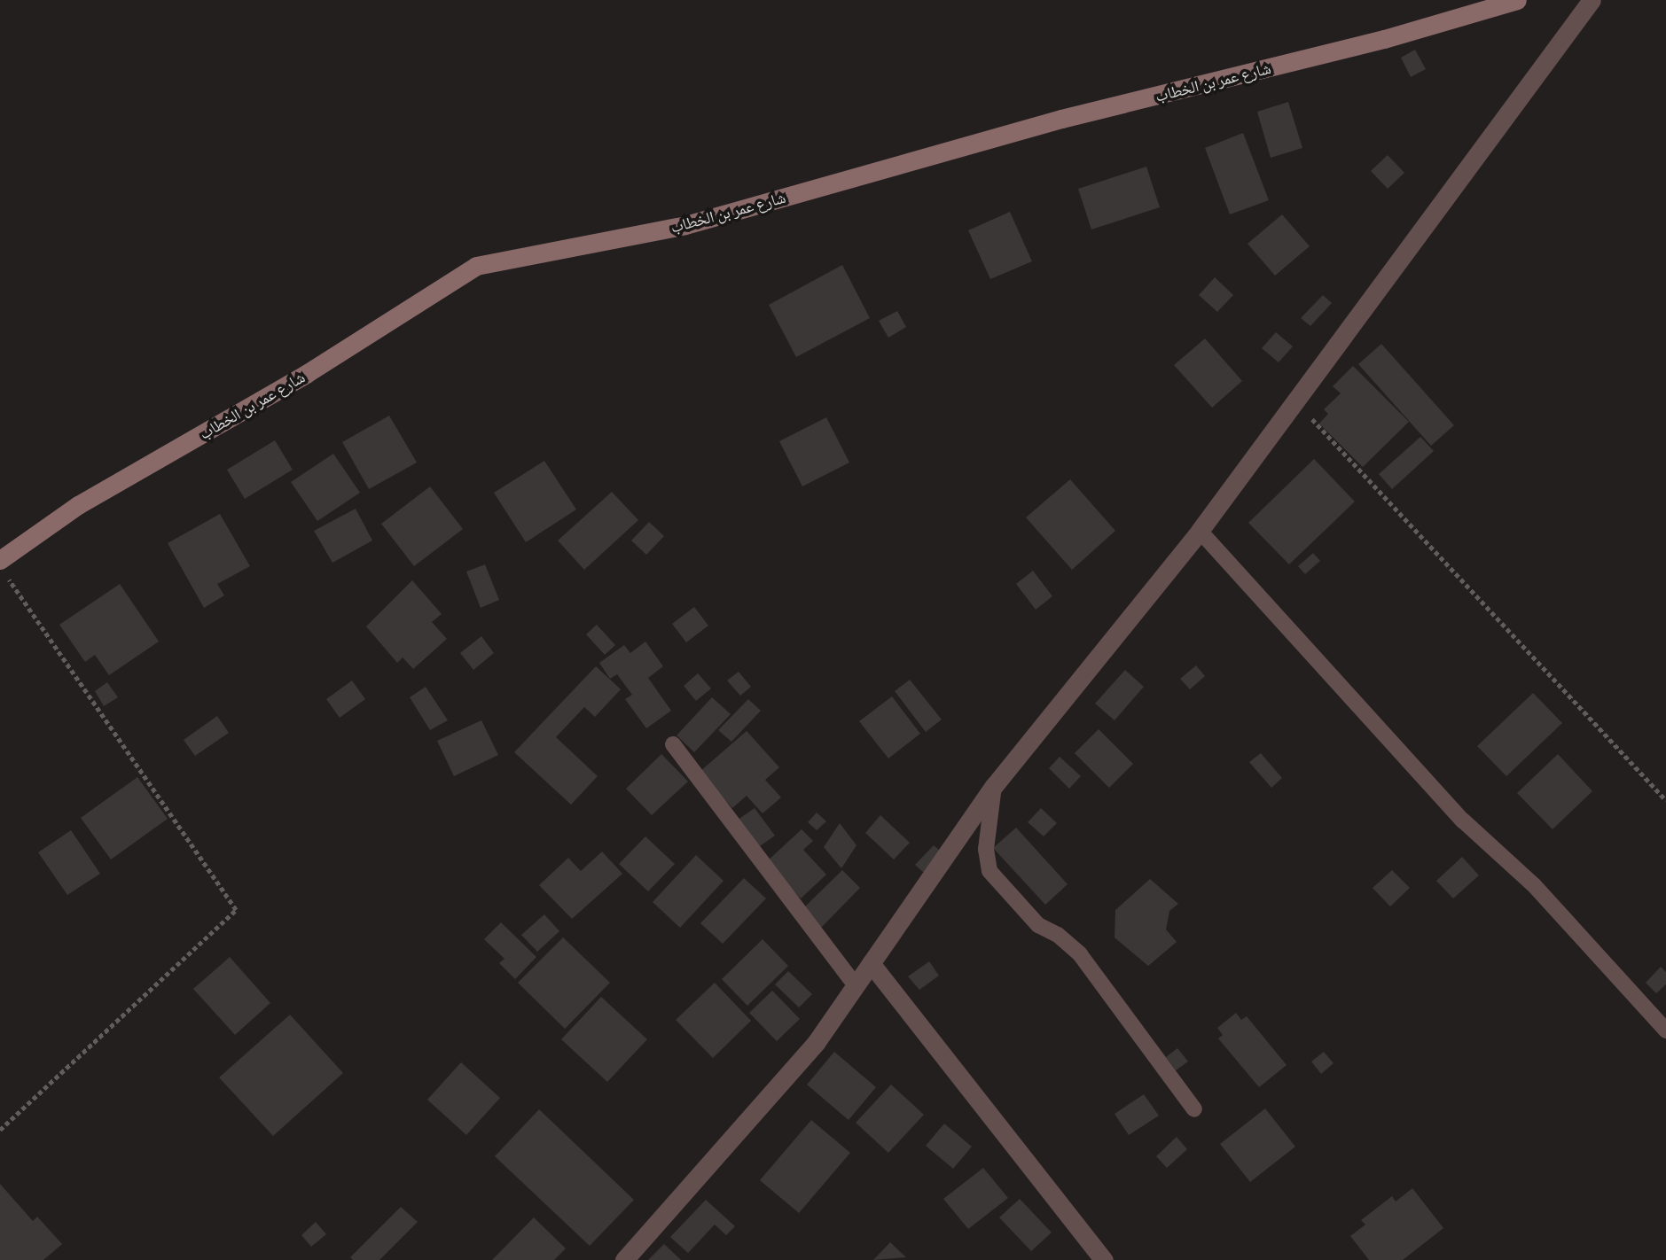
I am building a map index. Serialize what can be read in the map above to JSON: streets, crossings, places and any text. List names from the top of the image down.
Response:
{
  "streets": {
    "street": ["شارع عمر بن الخطاب"]
  }
}
